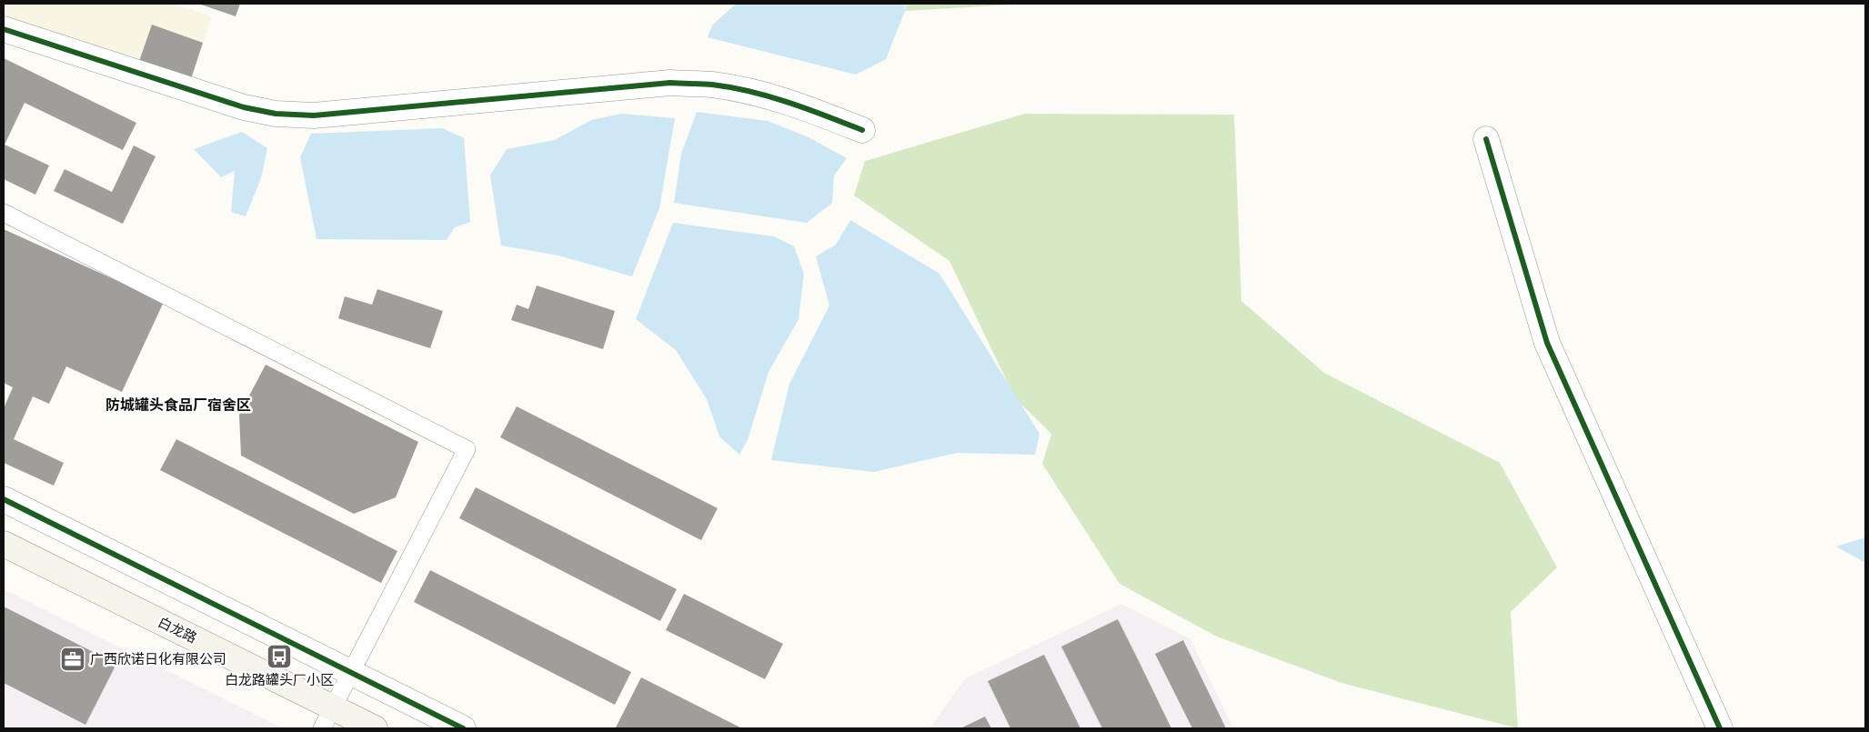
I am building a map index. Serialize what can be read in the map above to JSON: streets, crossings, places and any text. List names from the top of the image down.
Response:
{
  "streets": {
    "street": ["白龙路"]
  },
  "districts": ["防城罐头食品厂宿舍区"],
  "places": {
    "bus stop": ["白龙路罐头厂小区"],
    "office": ["广西欣诺日化有限公司"]
  }
}
